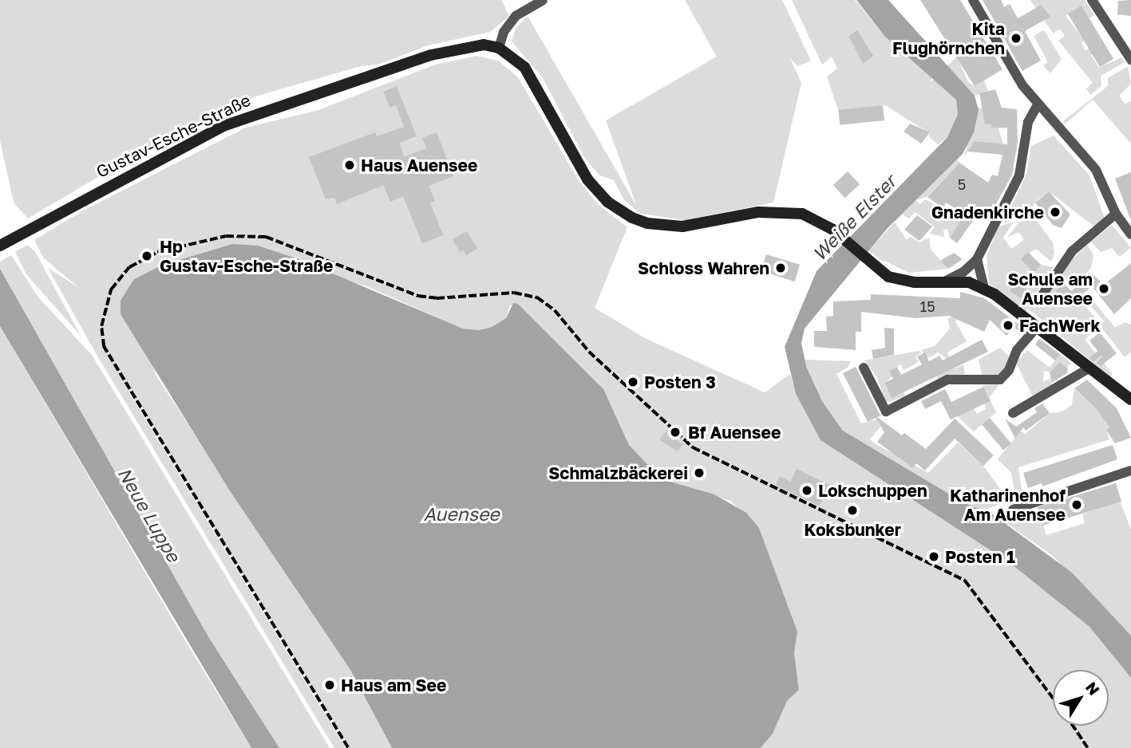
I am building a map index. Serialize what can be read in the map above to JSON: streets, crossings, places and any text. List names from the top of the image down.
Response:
{
  "streets": {
    "main road": ["Gustav-Esche-Straße"]
  },
  "water": ["Weiße Elster", "Auensee", "Neue Luppe"],
  "places": [
    "Kita Flughörnchen",
    "Haus Auensee",
    "Gnadenkirche",
    "Hp Gustav-Esche-Straße",
    "Schloss Wahren",
    "Schule am Auensee",
    "FachWerk",
    "Posten 3",
    "Bf Auensee",
    "Schmalzbäckerei",
    "Lokschuppen",
    "Katharinenhof Am Auensee",
    "Koksbunker",
    "Posten 1",
    "Haus am See"
  ],
  "house_numbers": ["5", "15"],
  "north": "top right"
}
